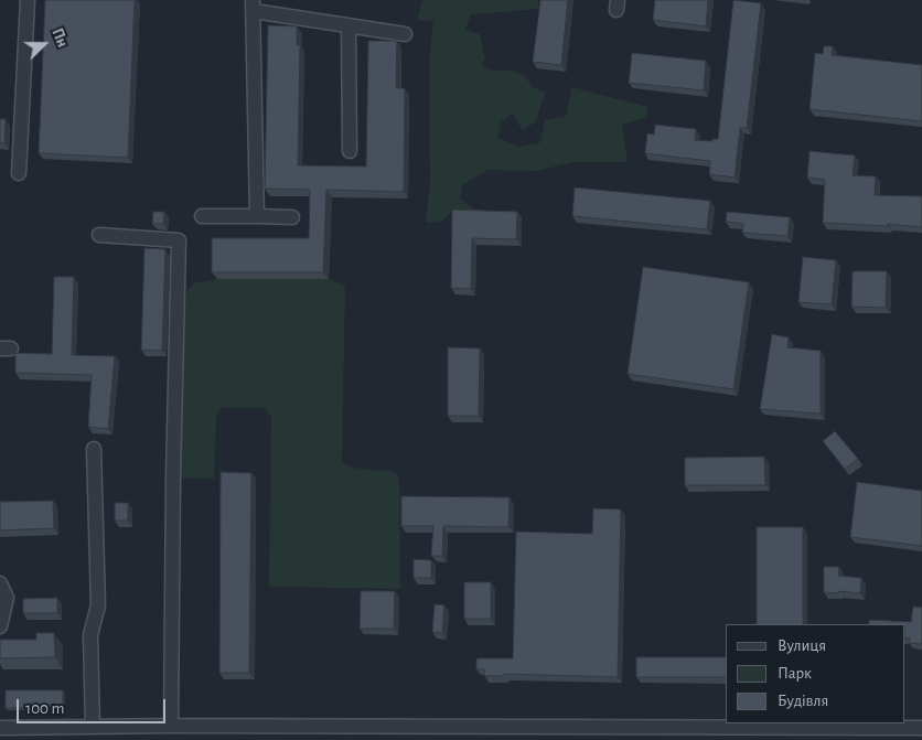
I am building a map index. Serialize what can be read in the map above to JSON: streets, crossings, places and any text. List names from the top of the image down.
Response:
{
  "legend": ["Вулиця", "Парк", "Будівля"],
  "scale_bar": "100 m",
  "north": "right"
}
